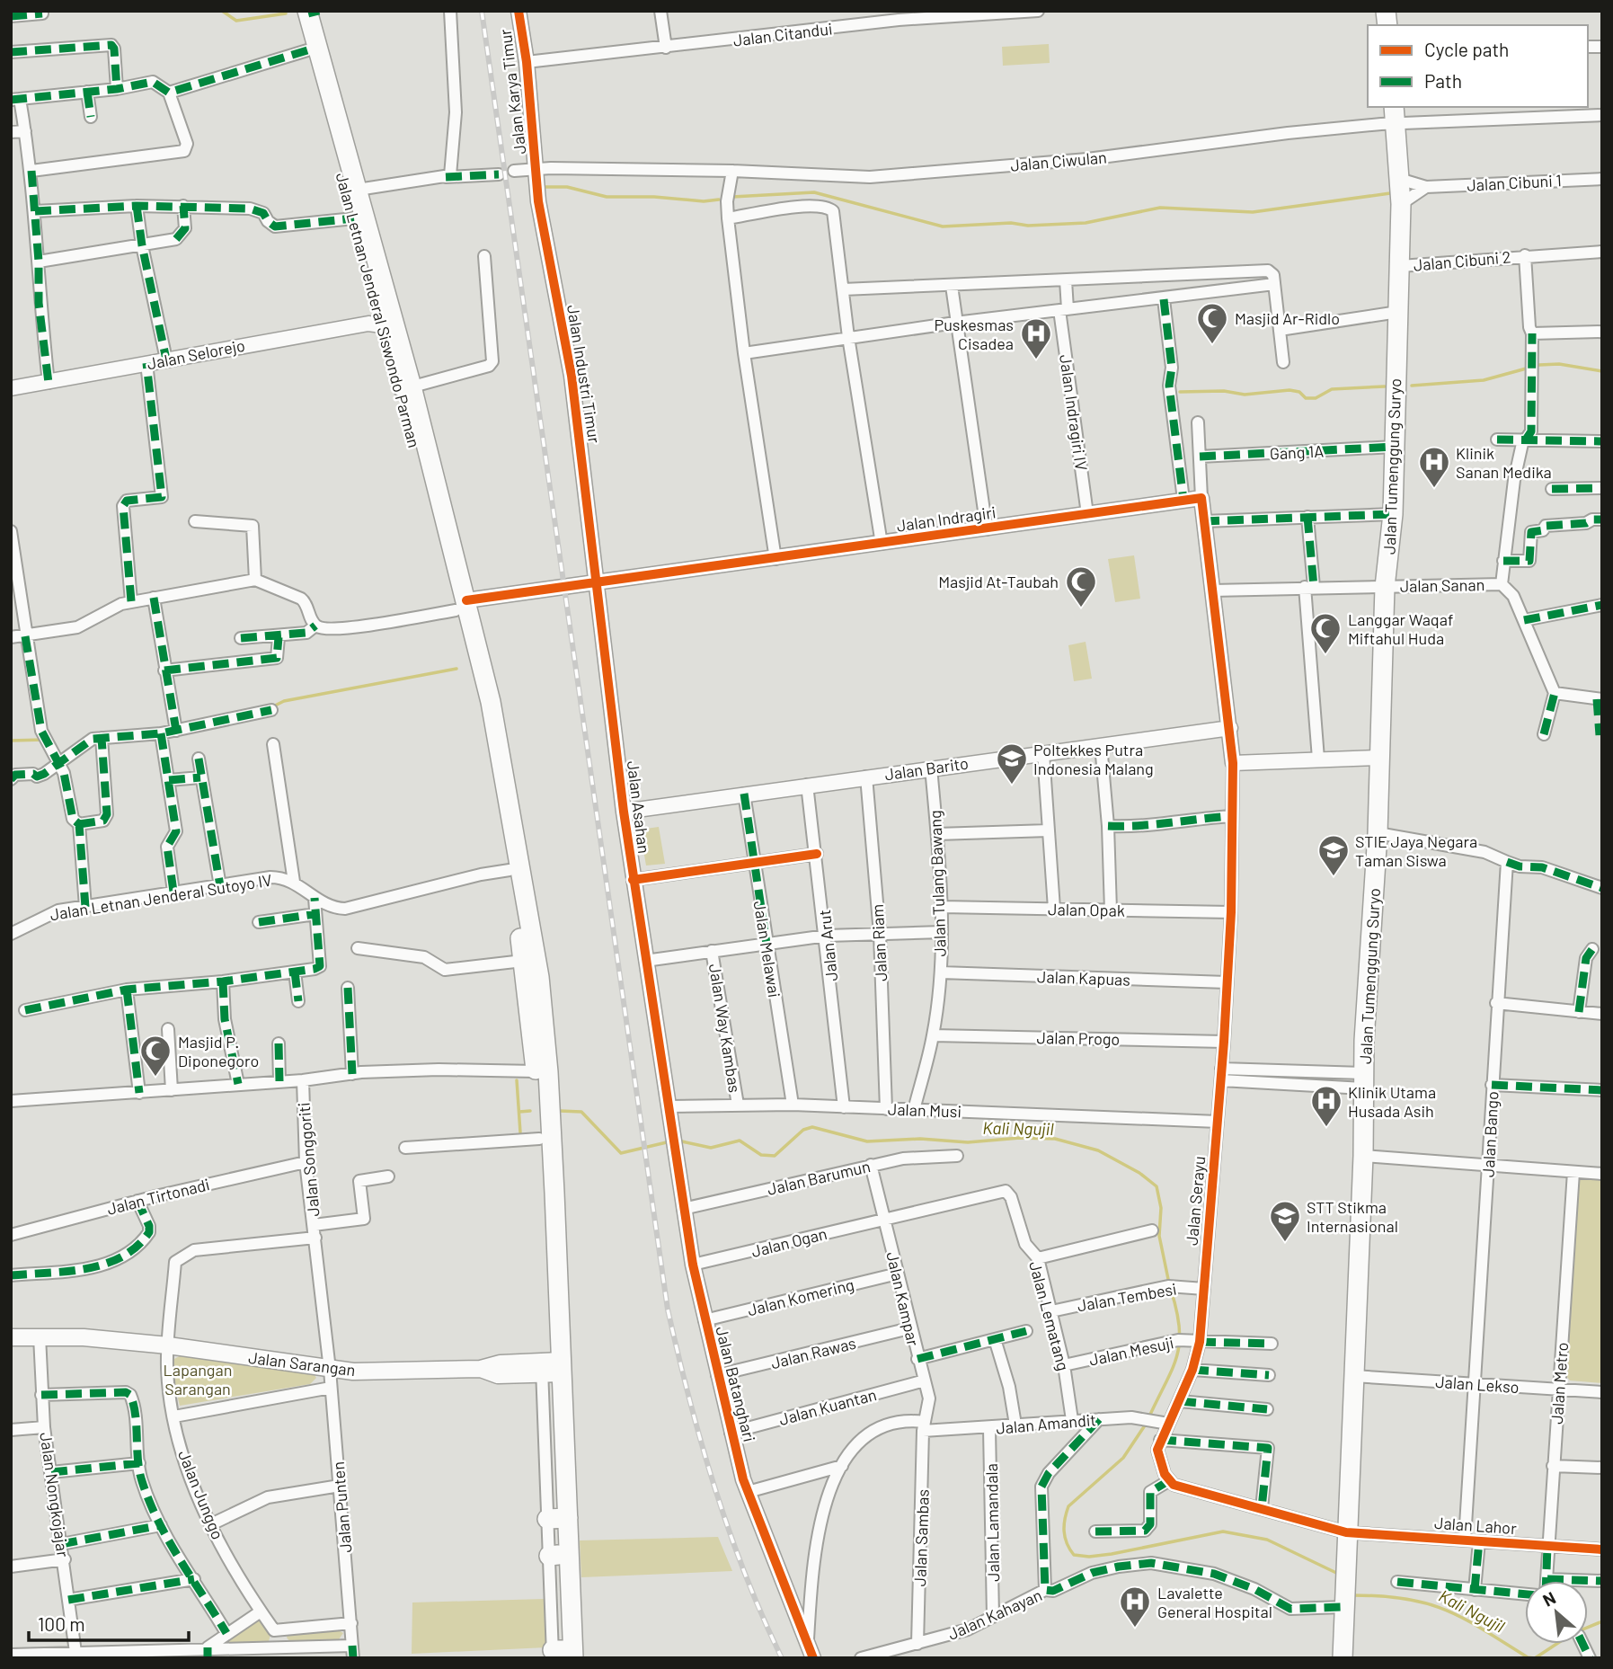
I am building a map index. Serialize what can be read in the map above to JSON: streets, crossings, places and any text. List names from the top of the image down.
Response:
{
  "streets": {
    "main road": ["Jalan Letnan Jenderal Siswondo Parman", "Jalan Tumenggung Suryo", "Jalan Sarangan"],
    "street": [
      "Jalan Citandui",
      "Jalan Karya Timur",
      "Jalan Ciwulan",
      "Jalan Cibuni 1",
      "Jalan Cibuni 2",
      "Jalan Selorejo",
      "Jalan Industri Timur",
      "Jalan Indragiri IV",
      "Gang 1A",
      "Jalan Indragiri",
      "Jalan Sanan",
      "Jalan Barito",
      "Jalan Asahan",
      "Jalan Tulang Bawang",
      "Jalan Letnan Jenderal Sutoyo IV",
      "Jalan Opak",
      "Jalan Riam",
      "Jalan Arut",
      "Jalan Melawai",
      "Jalan Kapuas",
      "Jalan Way Kambas",
      "Jalan Progo",
      "Jalan Musi",
      "Jalan Bango",
      "Jalan Songgoriti",
      "Jalan Barumun",
      "Jalan Tirtonadi",
      "Jalan Serayu",
      "Jalan Ogan",
      "Jalan Komering",
      "Jalan Tembesi",
      "Jalan Kampar",
      "Jalan Lematang",
      "Jalan Mesuji",
      "Jalan Rawas",
      "Jalan Metro",
      "Jalan Batanghari",
      "Jalan Lekso",
      "Jalan Kuantan",
      "Jalan Amandit",
      "Jalan Nongkojajar",
      "Jalan Junggo",
      "Jalan Punten",
      "Jalan Lamandala",
      "Jalan Lahor",
      "Jalan Sambas",
      "Jalan Kahayan"
    ]
  },
  "crossings": [
    ["Jalan Citandui", "Jalan Karya Timur"],
    ["Jalan Karya Timur", "Jalan Ciwulan"],
    ["Jalan Karya Timur", "Jalan Industri Timur"],
    ["Jalan Ciwulan", "Jalan Industri Timur"],
    ["Jalan Ciwulan", "Jalan Tumenggung Suryo"],
    ["Jalan Cibuni 1", "Jalan Tumenggung Suryo"],
    ["Jalan Cibuni 2", "Jalan Tumenggung Suryo"],
    ["Jalan Cibuni 2", "Jalan Sanan"],
    ["Jalan Letnan Jenderal Siswondo Parman", "Jalan Selorejo"],
    ["Jalan Letnan Jenderal Siswondo Parman", "Jalan Indragiri"],
    ["Jalan Industri Timur", "Jalan Indragiri"],
    ["Jalan Industri Timur", "Jalan Asahan"],
    ["Jalan Indragiri IV", "Jalan Indragiri"],
    ["Gang 1A", "Jalan Tumenggung Suryo"],
    ["Jalan Tumenggung Suryo", "Jalan Sanan"],
    ["Jalan Tumenggung Suryo", "Jalan Lekso"],
    ["Jalan Tumenggung Suryo", "Jalan Lahor"],
    ["Jalan Tumenggung Suryo", "Jalan Kahayan"],
    ["Jalan Indragiri", "Jalan Asahan"],
    ["Jalan Barito", "Jalan Asahan"],
    ["Jalan Barito", "Jalan Tulang Bawang"],
    ["Jalan Barito", "Jalan Riam"],
    ["Jalan Barito", "Jalan Arut"],
    ["Jalan Barito", "Jalan Melawai"],
    ["Jalan Barito", "Jalan Serayu"],
    ["Jalan Asahan", "Jalan Musi"],
    ["Jalan Asahan", "Jalan Batanghari"],
    ["Jalan Tulang Bawang", "Jalan Opak"],
    ["Jalan Tulang Bawang", "Jalan Kapuas"],
    ["Jalan Tulang Bawang", "Jalan Progo"],
    ["Jalan Tulang Bawang", "Jalan Musi"],
    ["Jalan Opak", "Jalan Serayu"],
    ["Jalan Riam", "Jalan Musi"],
    ["Jalan Arut", "Jalan Musi"],
    ["Jalan Melawai", "Jalan Musi"],
    ["Jalan Kapuas", "Jalan Serayu"],
    ["Jalan Way Kambas", "Jalan Musi"],
    ["Jalan Progo", "Jalan Serayu"],
    ["Jalan Musi", "Jalan Serayu"],
    ["Jalan Musi", "Jalan Batanghari"],
    ["Jalan Bango", "Jalan Lekso"],
    ["Jalan Bango", "Jalan Lahor"],
    ["Jalan Songgoriti", "Jalan Tirtonadi"],
    ["Jalan Songgoriti", "Jalan Sarangan"],
    ["Jalan Songgoriti", "Jalan Junggo"],
    ["Jalan Songgoriti", "Jalan Punten"],
    ["Jalan Barumun", "Jalan Kampar"],
    ["Jalan Barumun", "Jalan Batanghari"],
    ["Jalan Serayu", "Jalan Tembesi"],
    ["Jalan Serayu", "Jalan Mesuji"],
    ["Jalan Serayu", "Jalan Amandit"],
    ["Jalan Ogan", "Jalan Kampar"],
    ["Jalan Ogan", "Jalan Lematang"],
    ["Jalan Ogan", "Jalan Batanghari"],
    ["Jalan Komering", "Jalan Kampar"],
    ["Jalan Komering", "Jalan Batanghari"],
    ["Jalan Tembesi", "Jalan Lematang"],
    ["Jalan Kampar", "Jalan Lematang"],
    ["Jalan Kampar", "Jalan Rawas"],
    ["Jalan Kampar", "Jalan Kuantan"],
    ["Jalan Kampar", "Jalan Amandit"],
    ["Jalan Kampar", "Jalan Sambas"],
    ["Jalan Lematang", "Jalan Mesuji"],
    ["Jalan Lematang", "Jalan Amandit"],
    ["Jalan Rawas", "Jalan Batanghari"],
    ["Jalan Sarangan", "Jalan Nongkojajar"],
    ["Jalan Sarangan", "Jalan Junggo"],
    ["Jalan Sarangan", "Jalan Punten"],
    ["Jalan Metro", "Jalan Lekso"],
    ["Jalan Metro", "Jalan Lahor"],
    ["Jalan Batanghari", "Jalan Kuantan"],
    ["Jalan Batanghari", "Jalan Amandit"],
    ["Jalan Amandit", "Jalan Lamandala"],
    ["Jalan Amandit", "Jalan Sambas"],
    ["Jalan Lamandala", "Jalan Kahayan"],
    ["Jalan Sambas", "Jalan Kahayan"]
  ],
  "water": ["Kali Ngujil"],
  "parks": ["Lapangan Sarangan"],
  "places": {
    "mosque": [
      "Masjid Ar-Ridlo",
      "Masjid At-Taubah",
      "Langgar Waqaf Miftahul Huda",
      "Masjid P. Diponegoro"
    ],
    "hospital": [
      "Puskesmas Cisadea",
      "Klinik Sanan Medika",
      "Klinik Utama Husada Asih",
      "Lavalette General Hospital"
    ],
    "school or university": ["Poltekkes Putra Indonesia Malang", "STIE Jaya Negara Taman Siswa", "STT Stikma Internasional"]
  },
  "legend": ["Cycle path", "Path"],
  "scale_bar": "100 m",
  "north": "top left"
}
